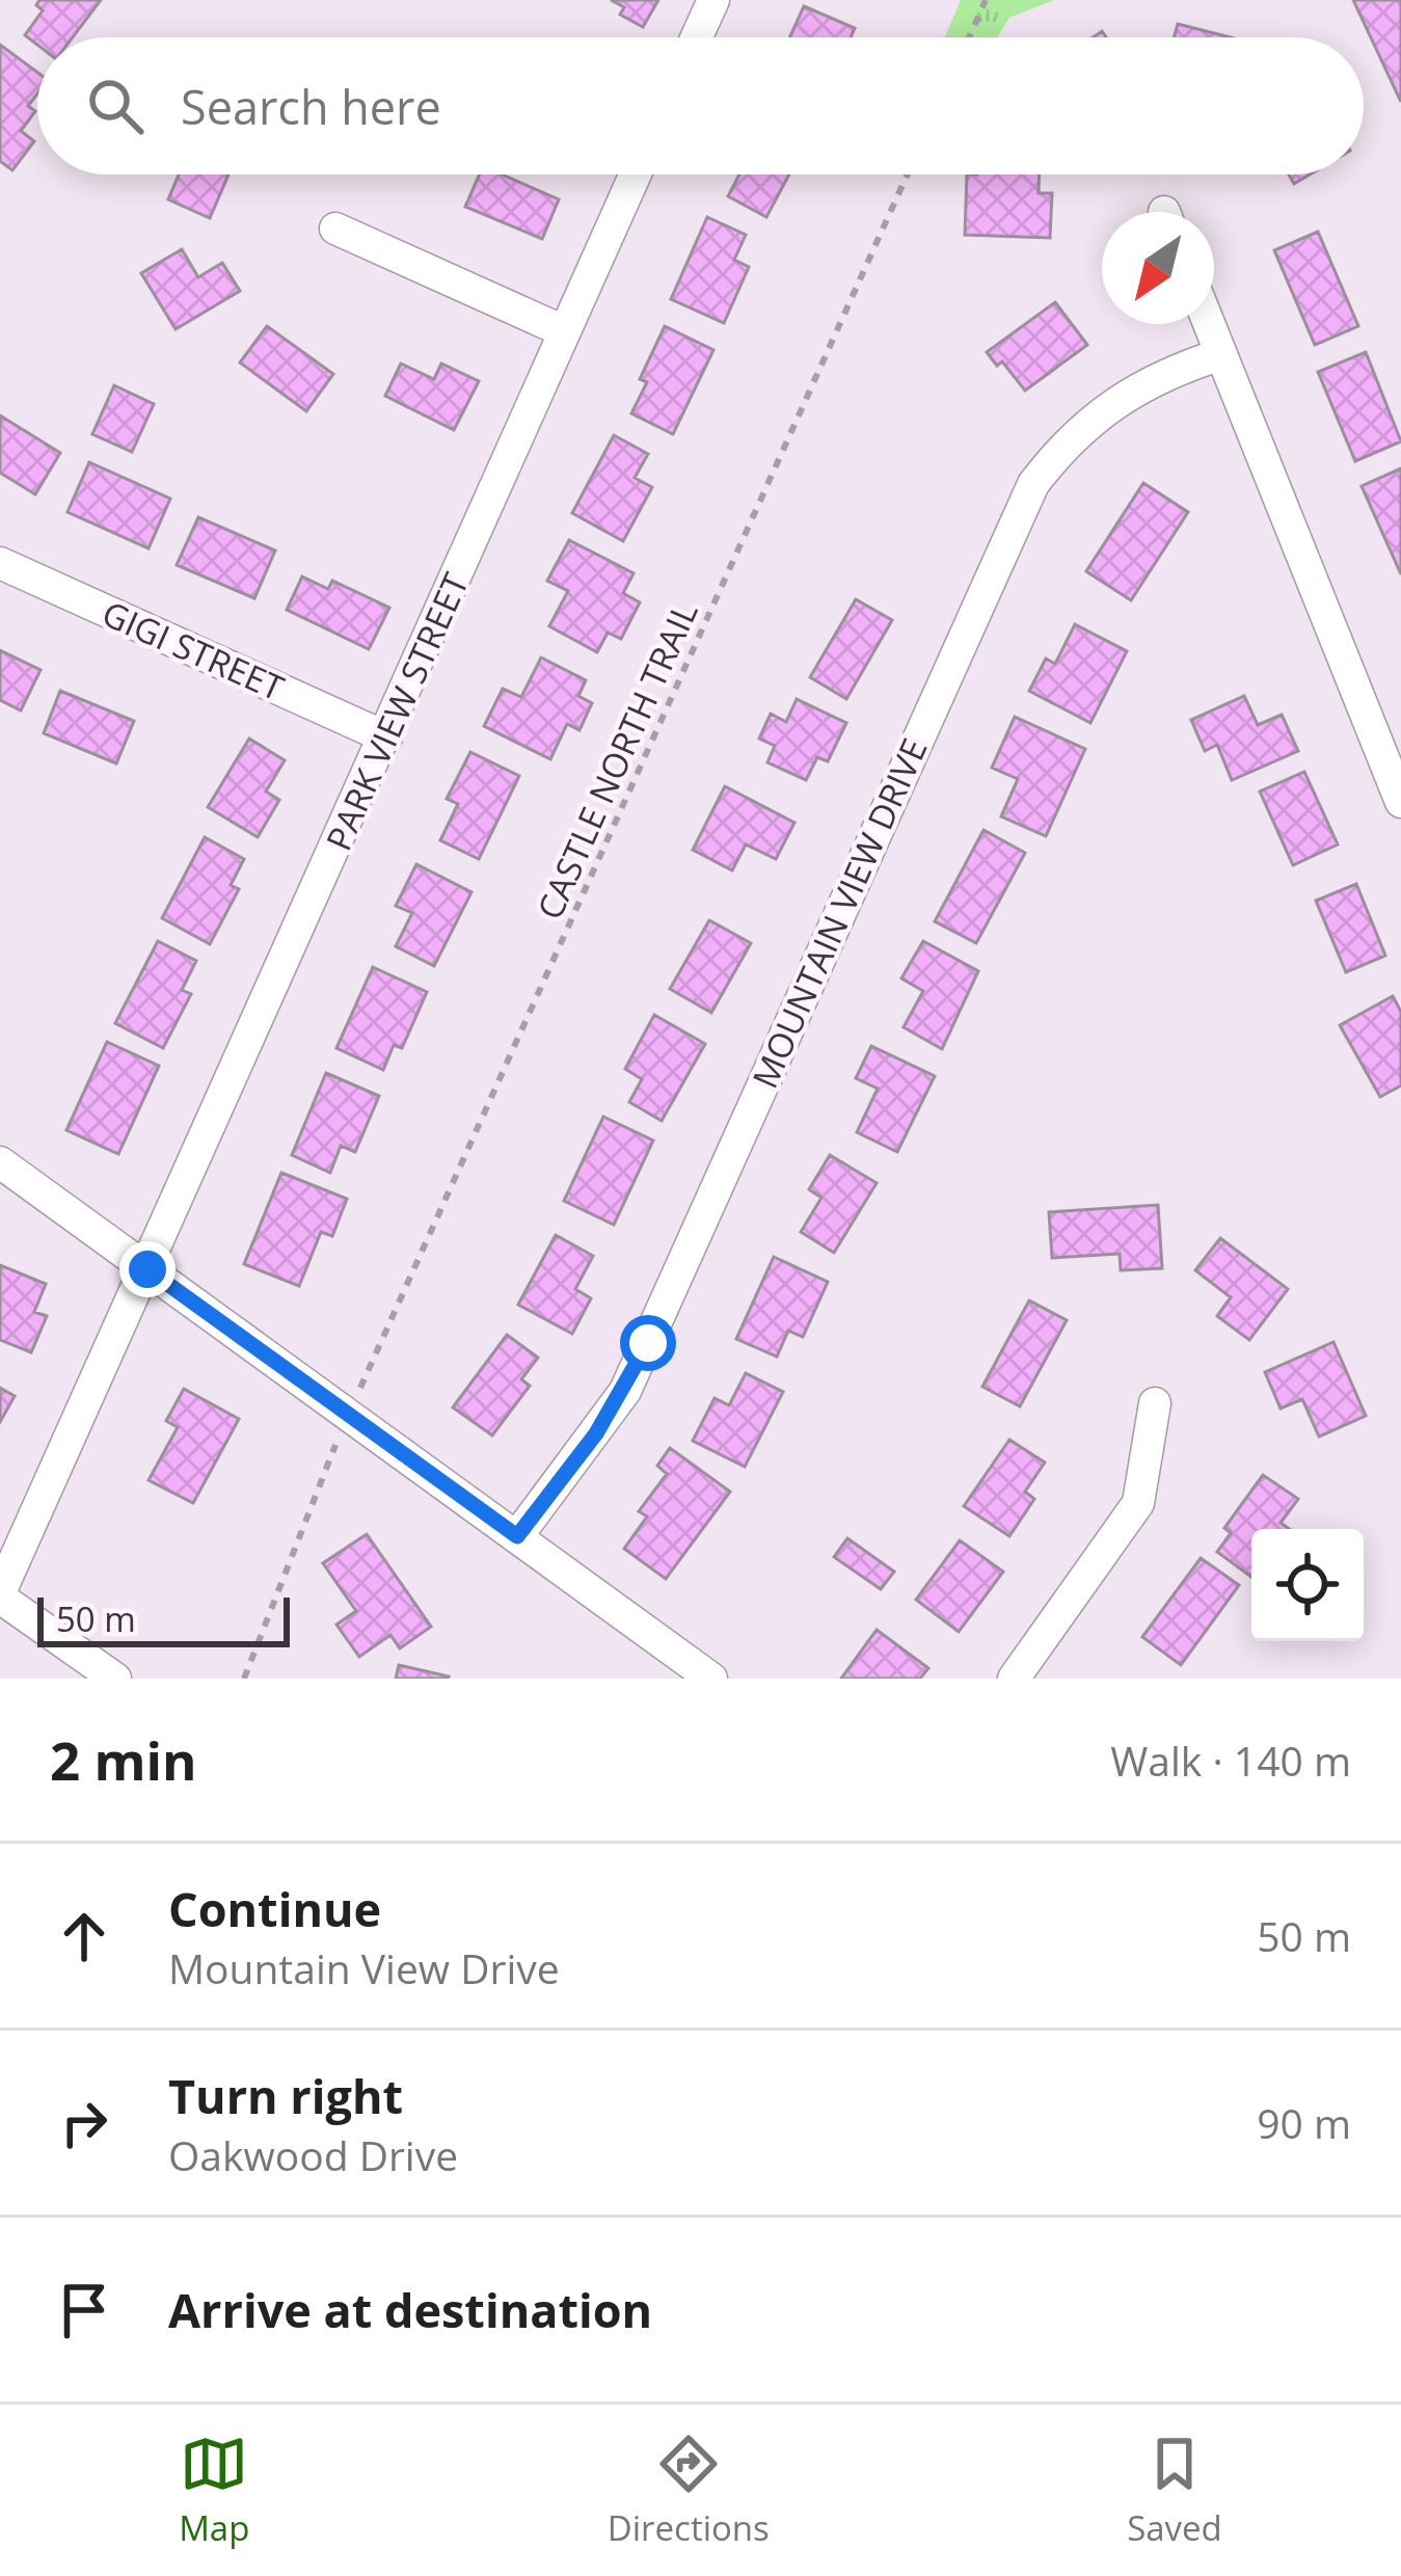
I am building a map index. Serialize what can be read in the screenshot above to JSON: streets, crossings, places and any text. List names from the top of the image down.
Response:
{
  "streets": {
    "street": ["GIGI STREET", "PARK VIEW STREET", "MOUNTAIN VIEW DRIVE"],
    "path": ["CASTLE NORTH TRAIL"]
  },
  "crossings": [
    ["GIGI STREET", "PARK VIEW STREET"]
  ],
  "scale_bar": "50 m",
  "north": "bottom left",
  "page": {
    "search": "Search here",
    "scale": "50 m",
    "heading": ["2 min", "Walk · 140 m"],
    "list": [
      ["Continue", "Mountain View Drive", "50 m"],
      ["Turn right", "Oakwood Drive", "90 m"],
      "Arrive at destination"
    ],
    "nav": ["Map", "Directions", "Saved"]
  }
}
